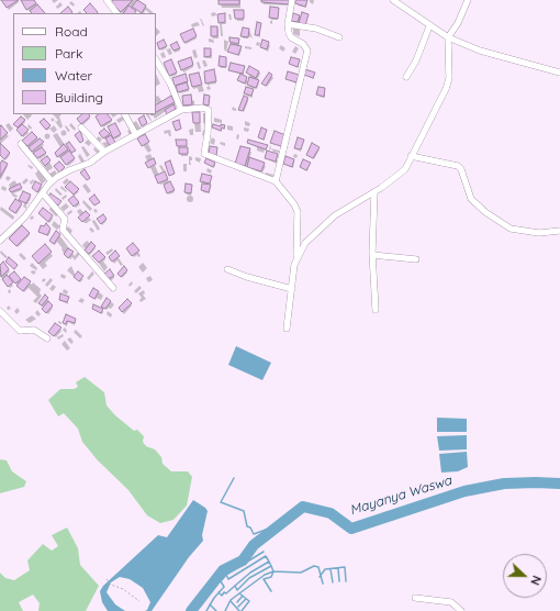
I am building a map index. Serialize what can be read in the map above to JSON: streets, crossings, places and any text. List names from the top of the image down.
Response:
{
  "water": ["Mayanya Waswa"],
  "legend": [
    "Road",
    "Park",
    "Water",
    "Building"
  ],
  "north": "right"
}
